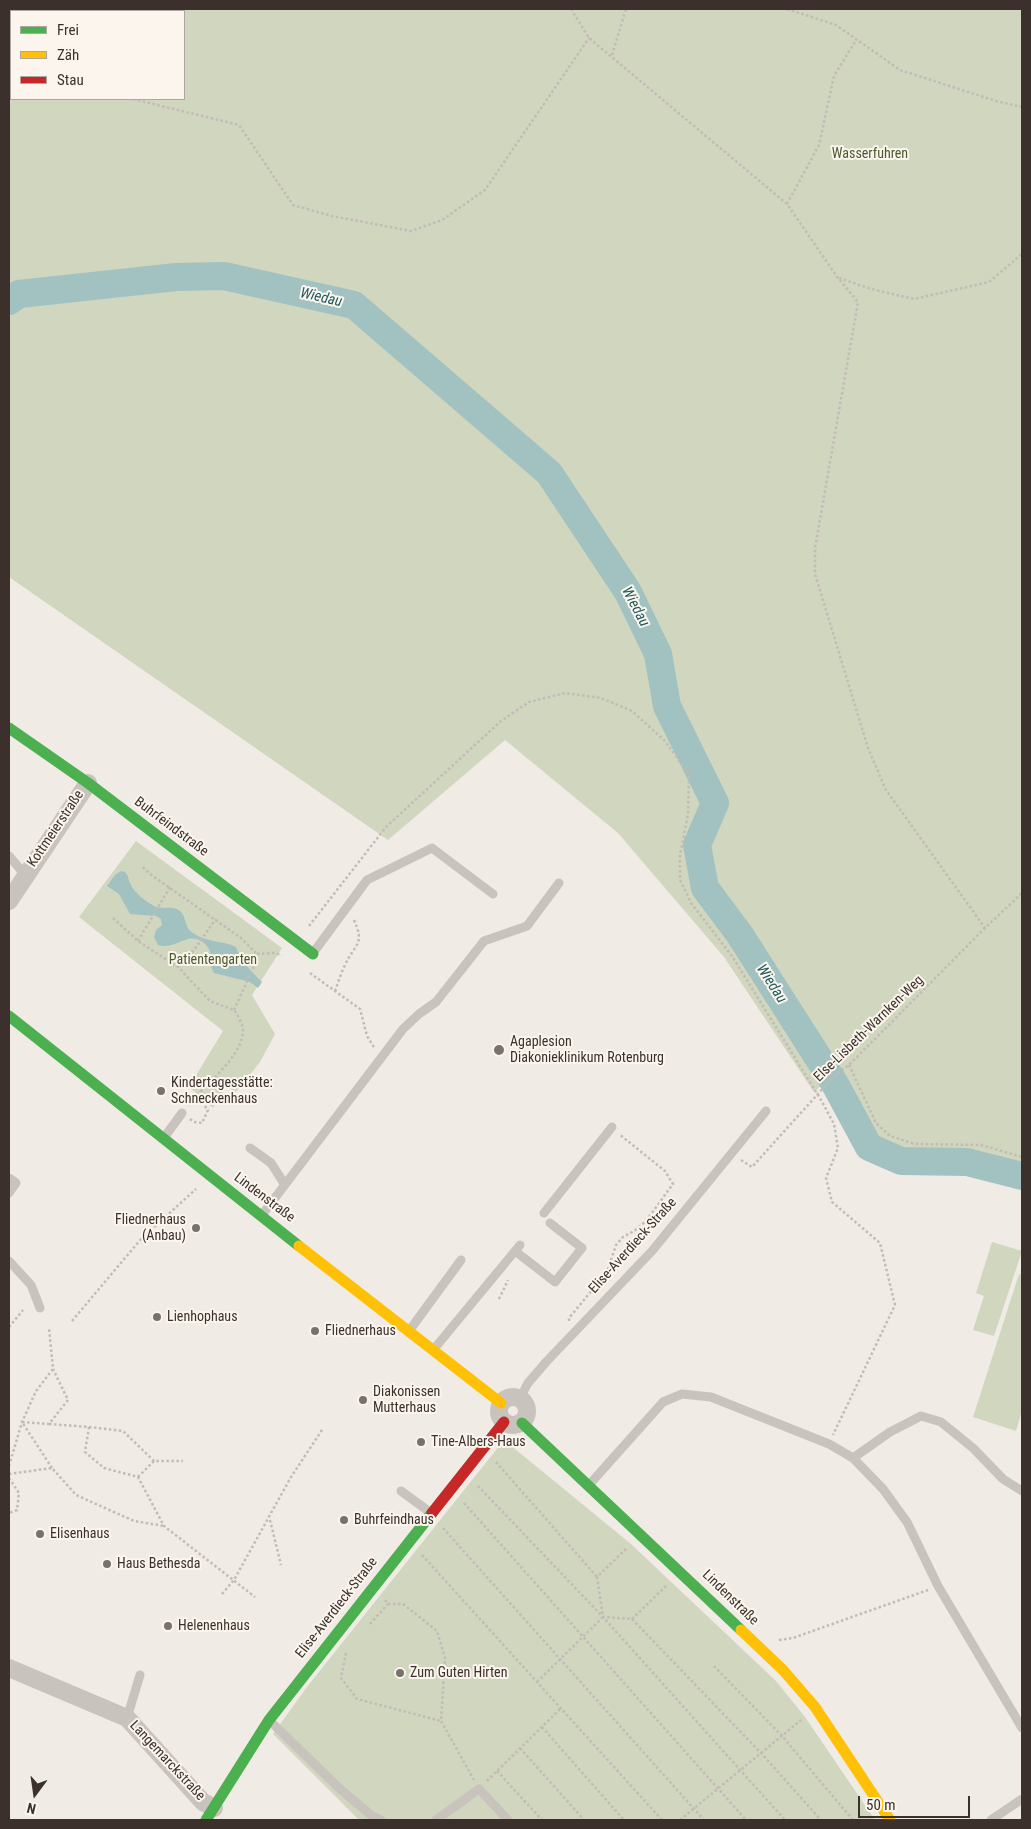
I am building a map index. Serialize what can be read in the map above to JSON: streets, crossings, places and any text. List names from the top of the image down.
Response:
{
  "streets": {
    "street": [
      "Buhrfeindstraße",
      "Kottmeierstraße",
      "Lindenstraße",
      "Elise-Averdieck-Straße",
      "Langemarckstraße"
    ],
    "path": ["Else-Lisbeth-Warnken-Weg"]
  },
  "crossings": [
    ["Buhrfeindstraße", "Kottmeierstraße"],
    ["Else-Lisbeth-Warnken-Weg", "Elise-Averdieck-Straße"],
    ["Lindenstraße", "Elise-Averdieck-Straße"],
    ["Elise-Averdieck-Straße", "Langemarckstraße"]
  ],
  "water": ["Wiedau"],
  "parks": ["Wasserfuhren", "Patientengarten"],
  "places": [
    "Agaplesion Diakonieklinikum Rotenburg",
    "Kindertagesstätte: Schneckenhaus",
    "Fliednerhaus (Anbau)",
    "Lienhophaus",
    "Fliednerhaus",
    "Diakonissen Mutterhaus",
    "Tine-Albers-Haus",
    "Buhrfeindhaus",
    "Elisenhaus",
    "Haus Bethesda",
    "Helenenhaus",
    "Zum Guten Hirten"
  ],
  "legend": ["Frei", "Zäh", "Stau"],
  "scale_bar": "50 m",
  "north": "bottom"
}
